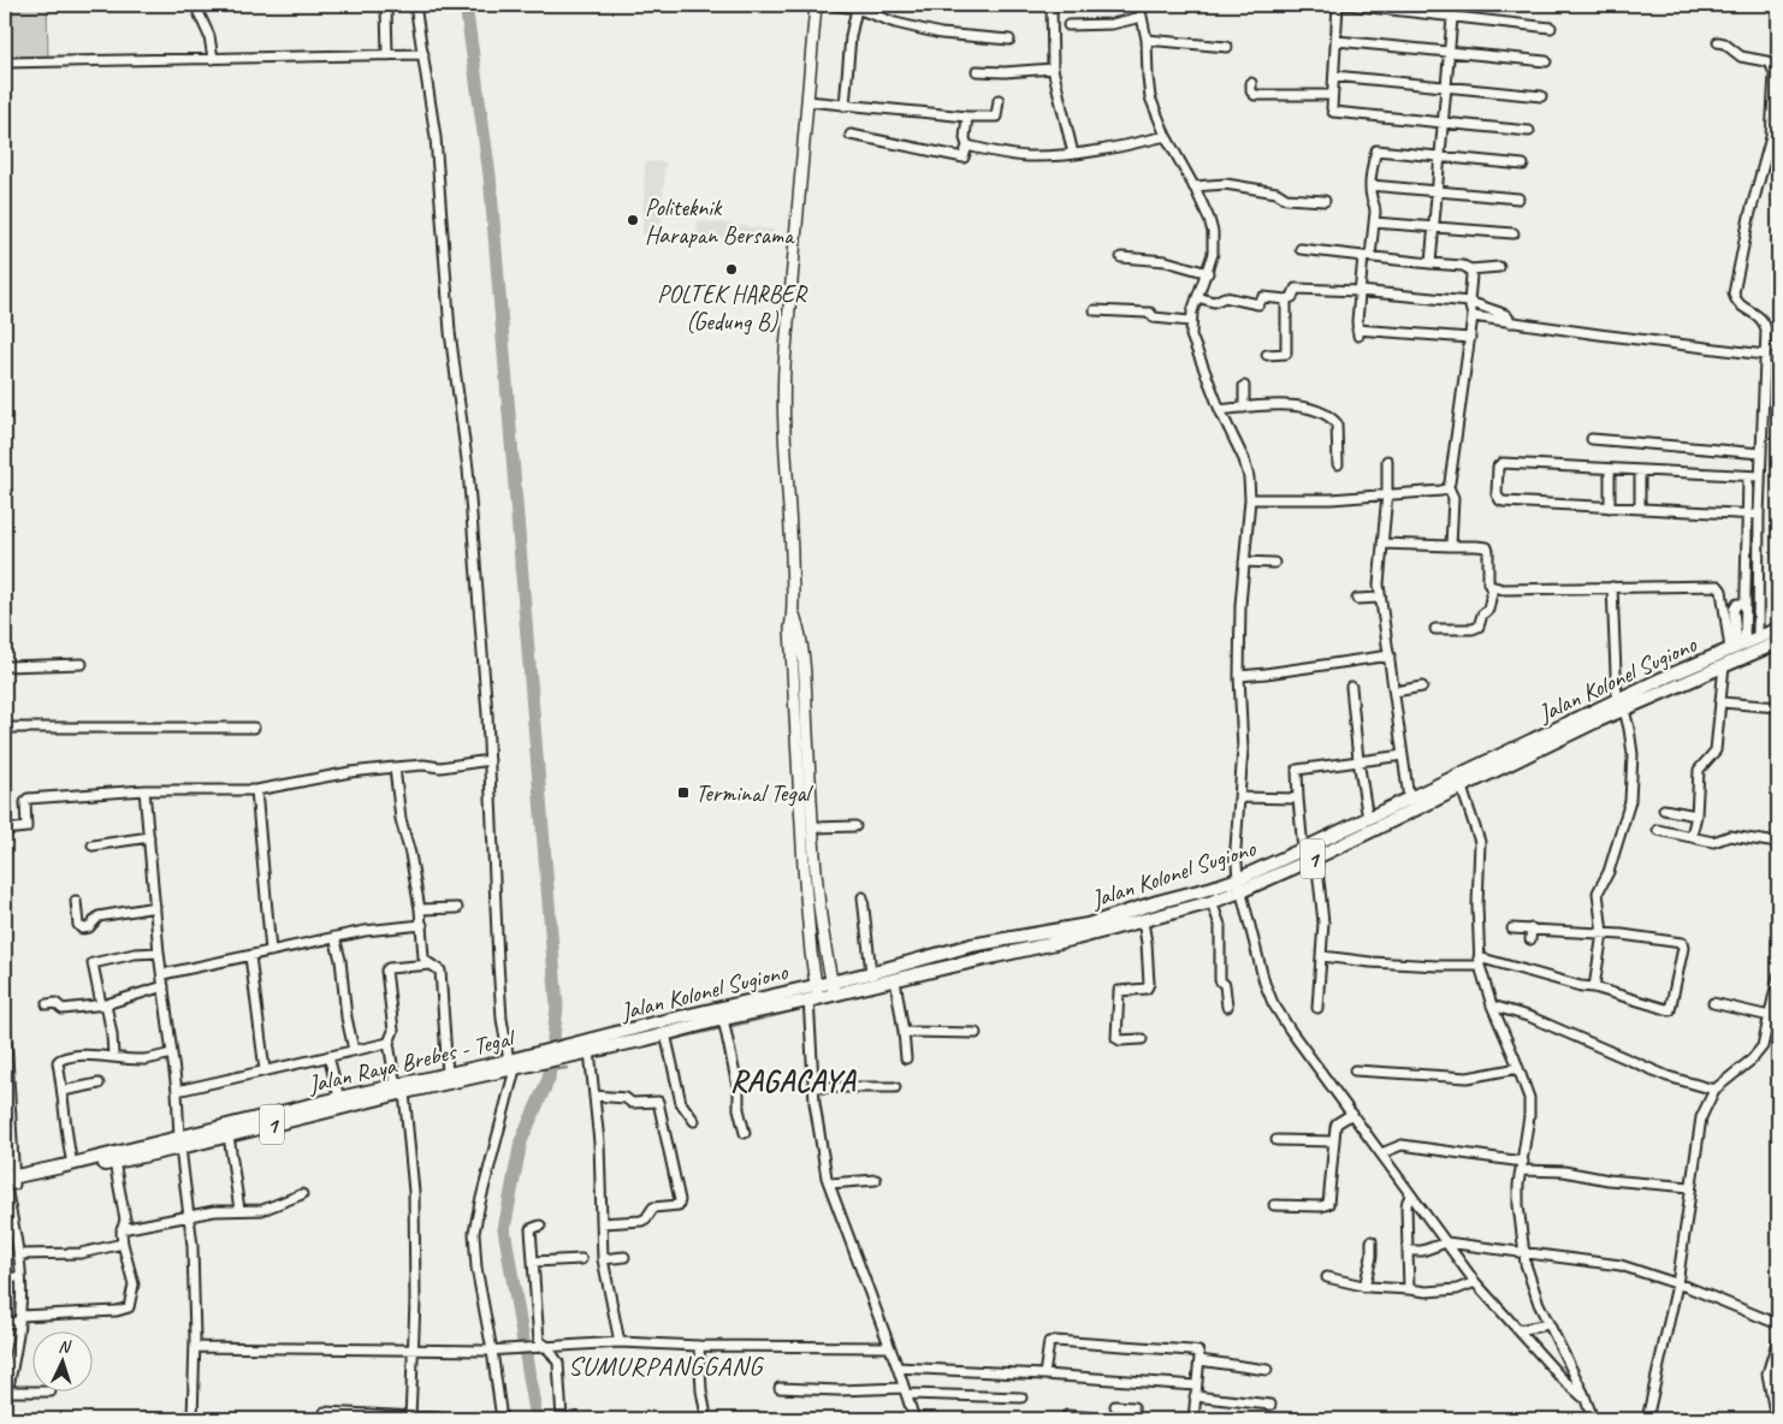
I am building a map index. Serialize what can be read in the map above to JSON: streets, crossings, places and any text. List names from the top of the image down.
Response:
{
  "streets": {
    "highway": ["Jalan Kolonel Sugiono", "1", "Jalan Raya Brebes - Tegal"]
  },
  "crossings": [
    ["Jalan Kolonel Sugiono", "1"],
    ["Jalan Kolonel Sugiono", "Jalan Raya Brebes - Tegal"]
  ],
  "districts": ["RAGACAYA", "SUMURPANGGANG"],
  "places": {
    "other": ["Politeknik Harapan Bersama", "POLTEK HARBER (Gedung B)"],
    "transit": ["Terminal Tegal"]
  },
  "north": "top"
}
